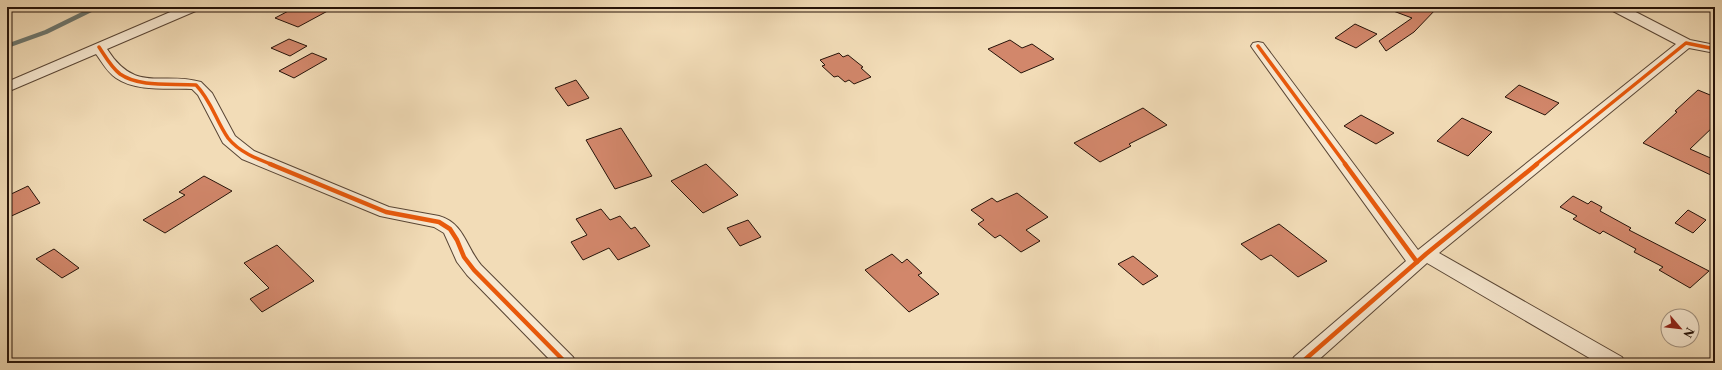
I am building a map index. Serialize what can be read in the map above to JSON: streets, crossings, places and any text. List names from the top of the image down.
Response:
{
  "north": "bottom right"
}
